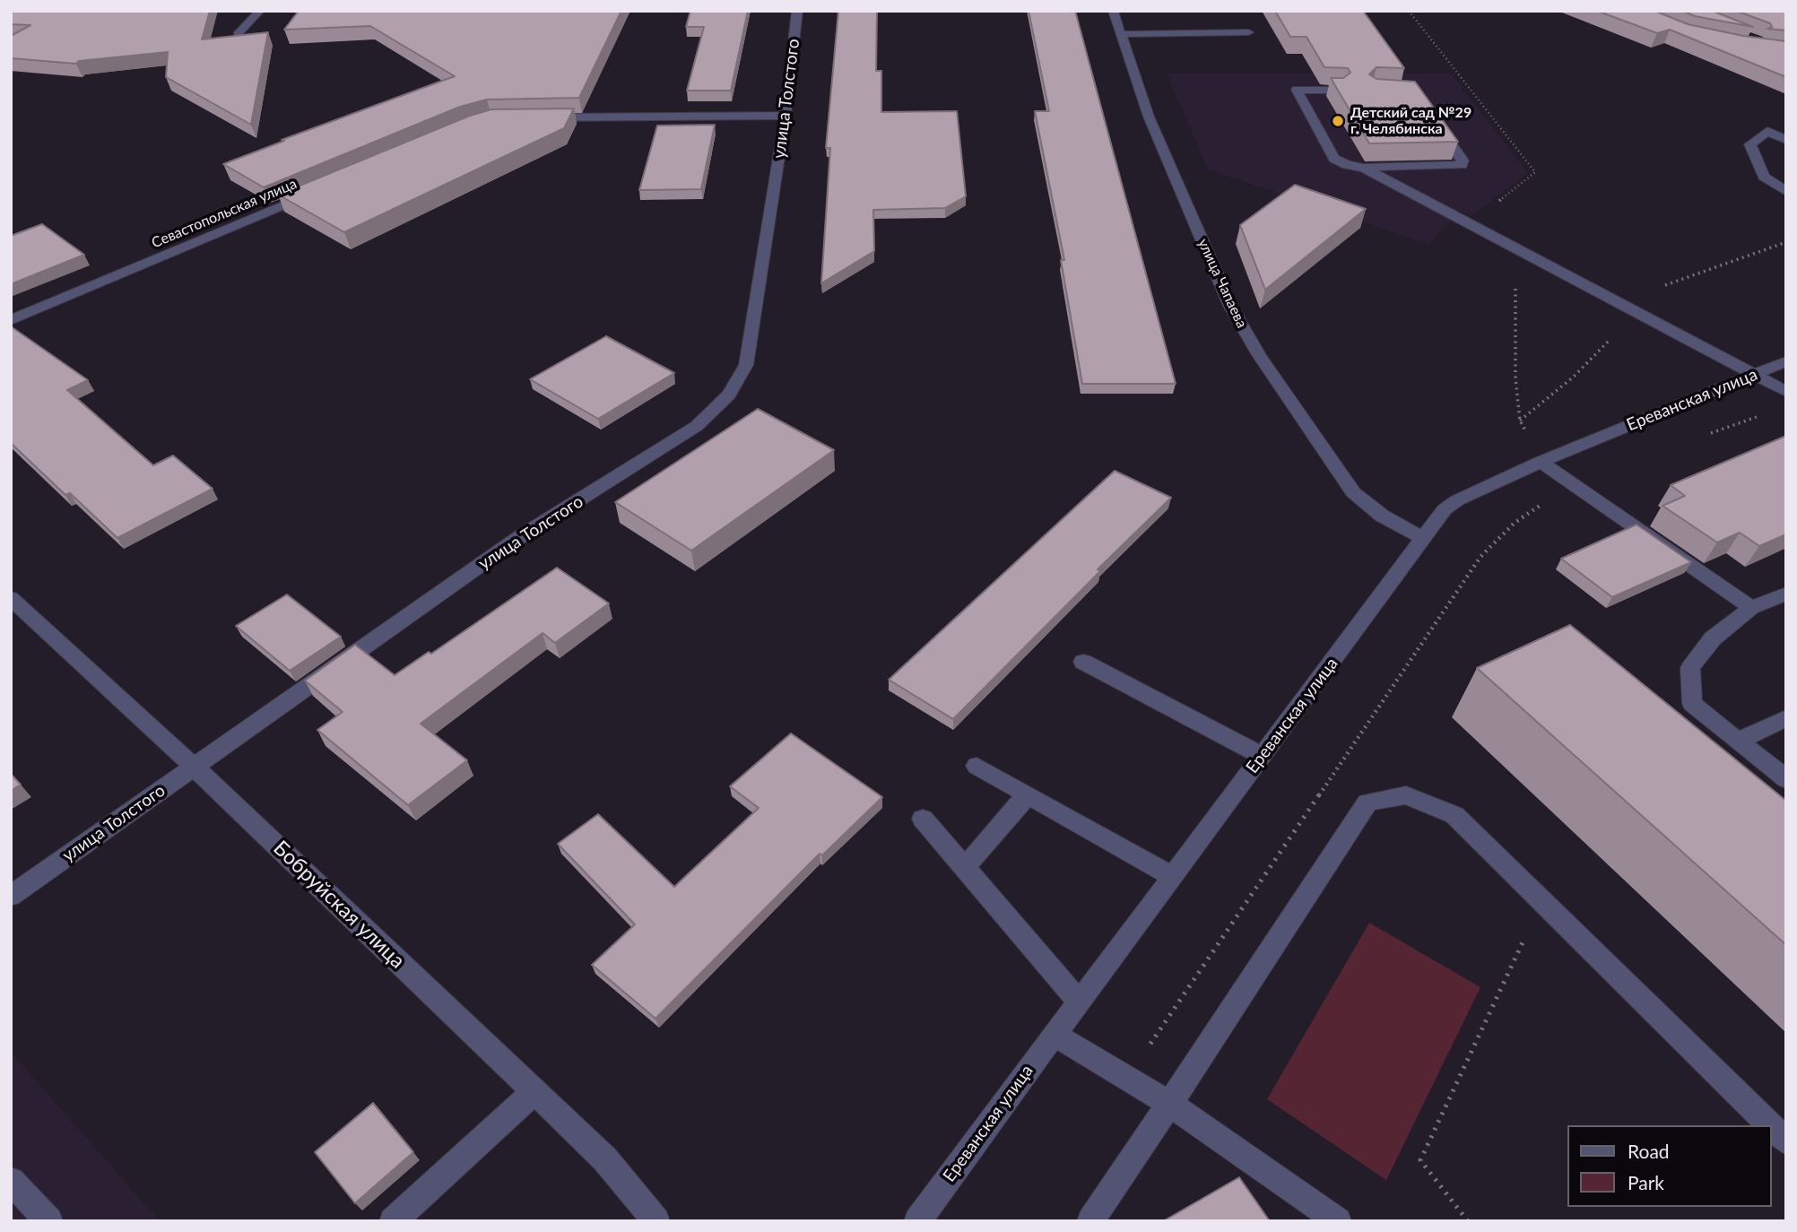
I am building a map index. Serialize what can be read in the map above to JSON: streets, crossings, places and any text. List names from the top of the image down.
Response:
{
  "streets": {
    "street": [
      "улица Толстого",
      "Севастопольская улица",
      "улица Чапаева",
      "Ереванская улица",
      "Бобруйская улица"
    ]
  },
  "crossings": [
    ["улица Толстого", "Бобруйская улица"],
    ["улица Чапаева", "Ереванская улица"]
  ],
  "places": ["Детский сад №29 г. Челябинска"],
  "legend": ["Road", "Park"]
}
